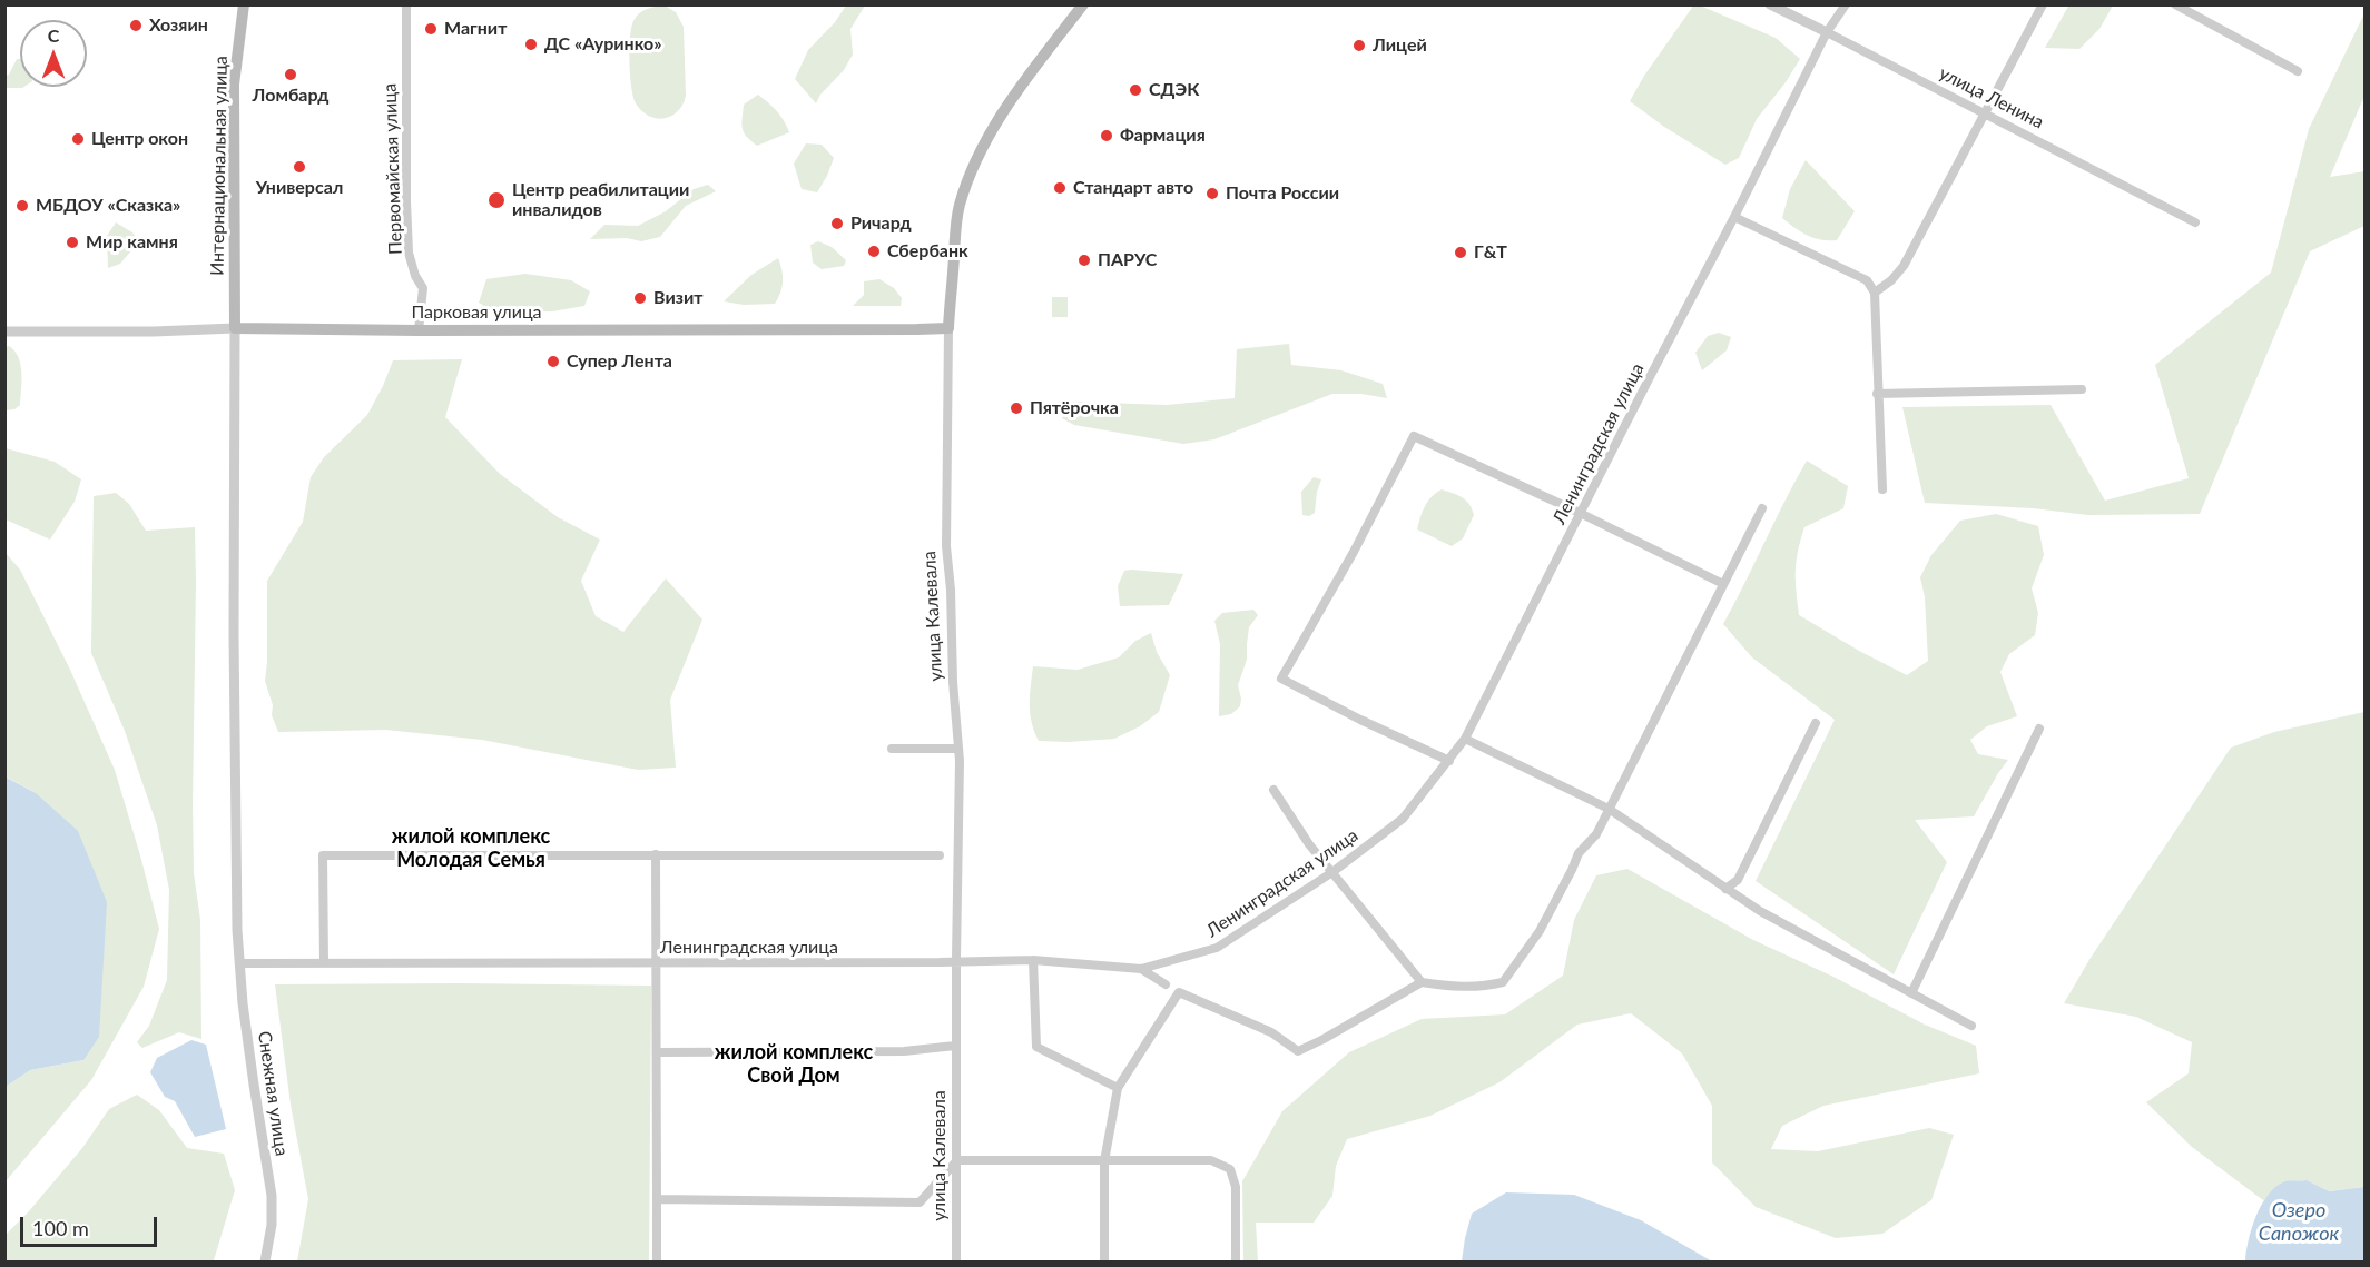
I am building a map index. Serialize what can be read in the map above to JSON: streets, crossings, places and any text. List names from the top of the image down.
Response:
{
  "streets": {
    "main road": ["Интернациональная улица", "Парковая улица", "улица Калевала"],
    "street": [
      "улица Ленина",
      "Первомайская улица",
      "Ленинградская улица",
      "Снежная улица"
    ]
  },
  "crossings": [
    ["улица Ленина", "Ленинградская улица"],
    ["Интернациональная улица", "Парковая улица"],
    ["Интернациональная улица", "Снежная улица"],
    ["Первомайская улица", "Парковая улица"],
    ["Парковая улица", "улица Калевала"],
    ["Парковая улица", "Снежная улица"],
    ["Ленинградская улица", "улица Калевала"],
    ["Ленинградская улица", "Снежная улица"]
  ],
  "districts": ["жилой комплекс Молодая Семья", "жилой комплекс Свой Дом"],
  "water": ["Озеро Сапожок"],
  "places": [
    "Хозяин",
    "Магнит",
    "ДС «Ауринко»",
    "Лицей",
    "Ломбард",
    "СДЭК",
    "Фармация",
    "Центр окон",
    "Универсал",
    "Стандарт авто",
    "Почта России",
    "Центр реабилитации инвалидов",
    "МБДОУ «Сказка»",
    "Ричард",
    "Мир камня",
    "Сбербанк",
    "Г&Т",
    "ПАРУС",
    "Визит",
    "Супер Лента",
    "Пятёрочка"
  ],
  "scale_bar": "100 m",
  "north": "top"
}
